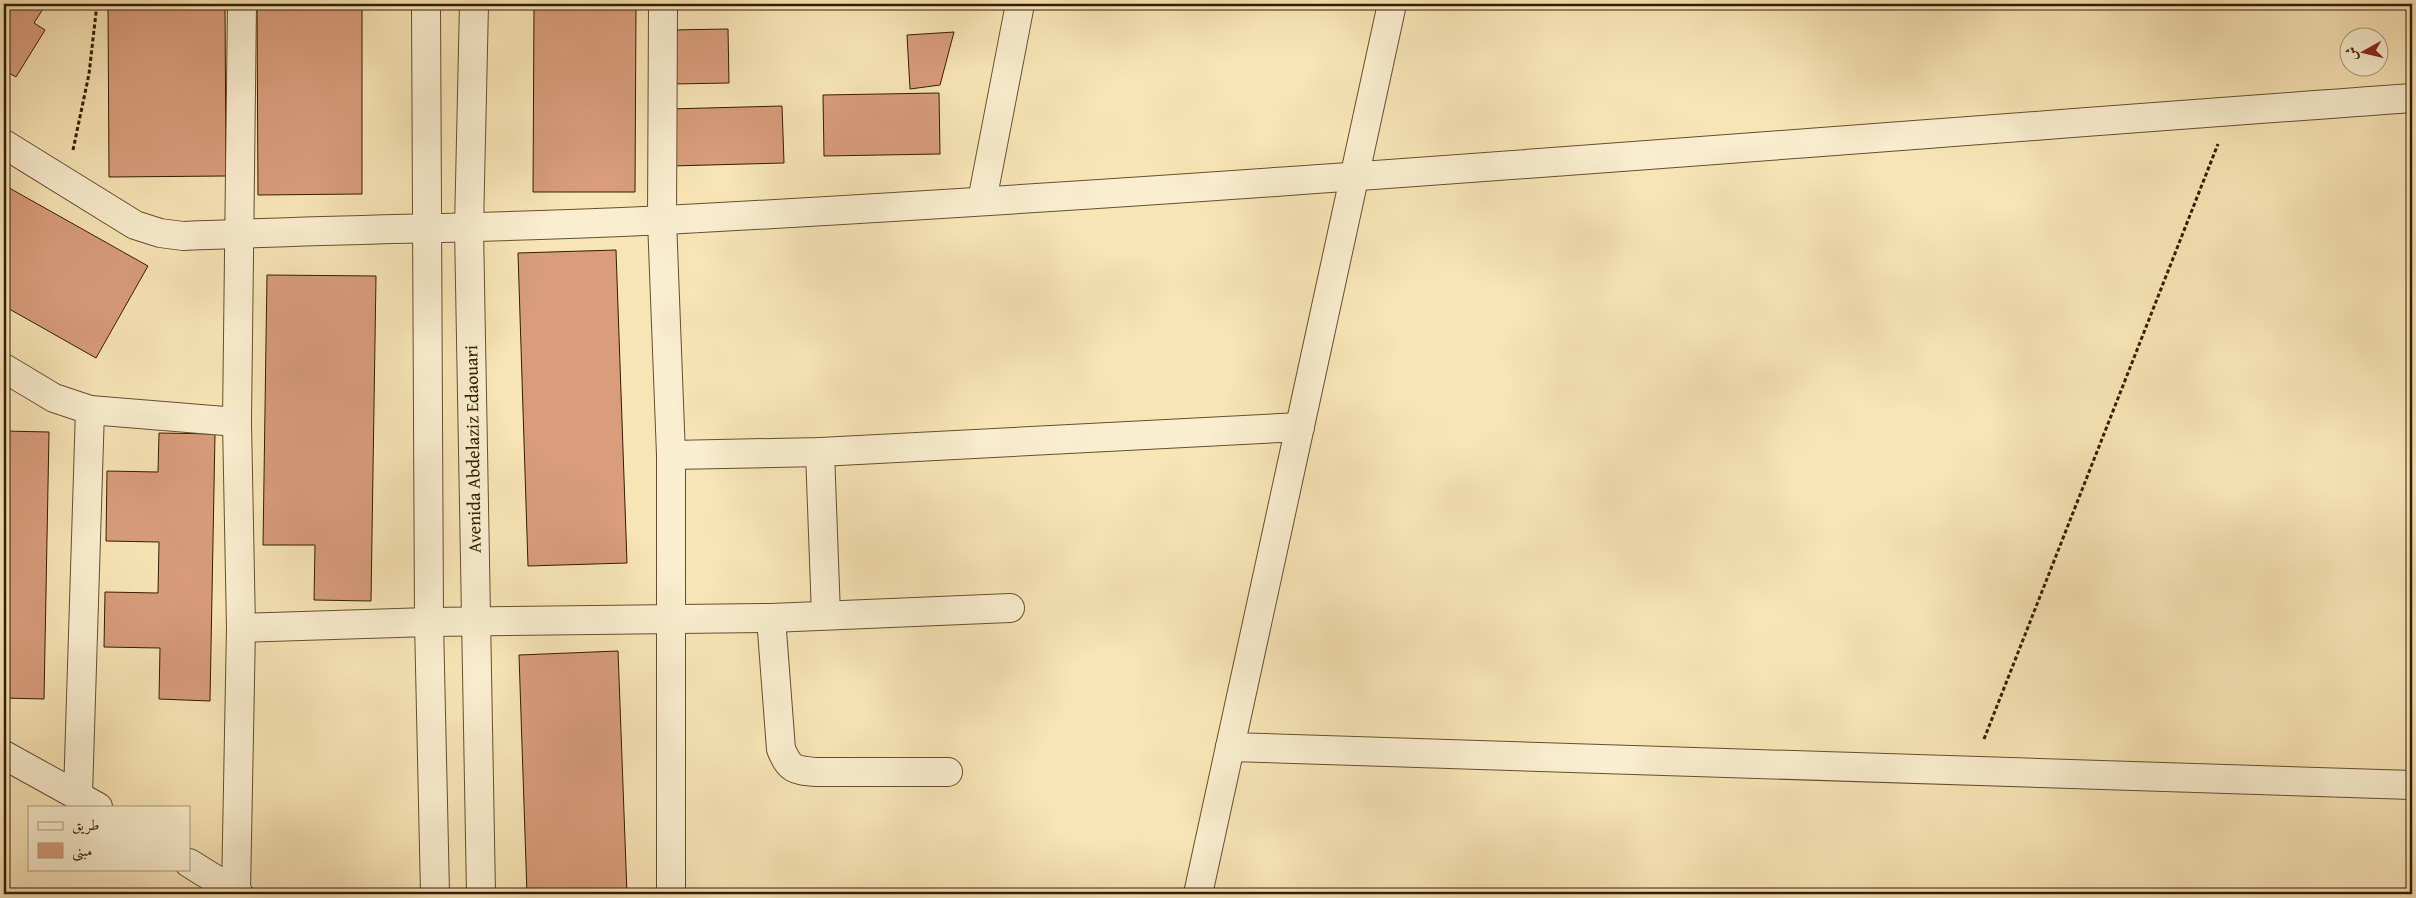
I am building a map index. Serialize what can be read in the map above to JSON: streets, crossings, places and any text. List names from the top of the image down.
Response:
{
  "streets": {
    "street": ["Avenida Abdelaziz Edaouari"]
  },
  "legend": ["طريق", "مبنى"],
  "north": "left"
}
